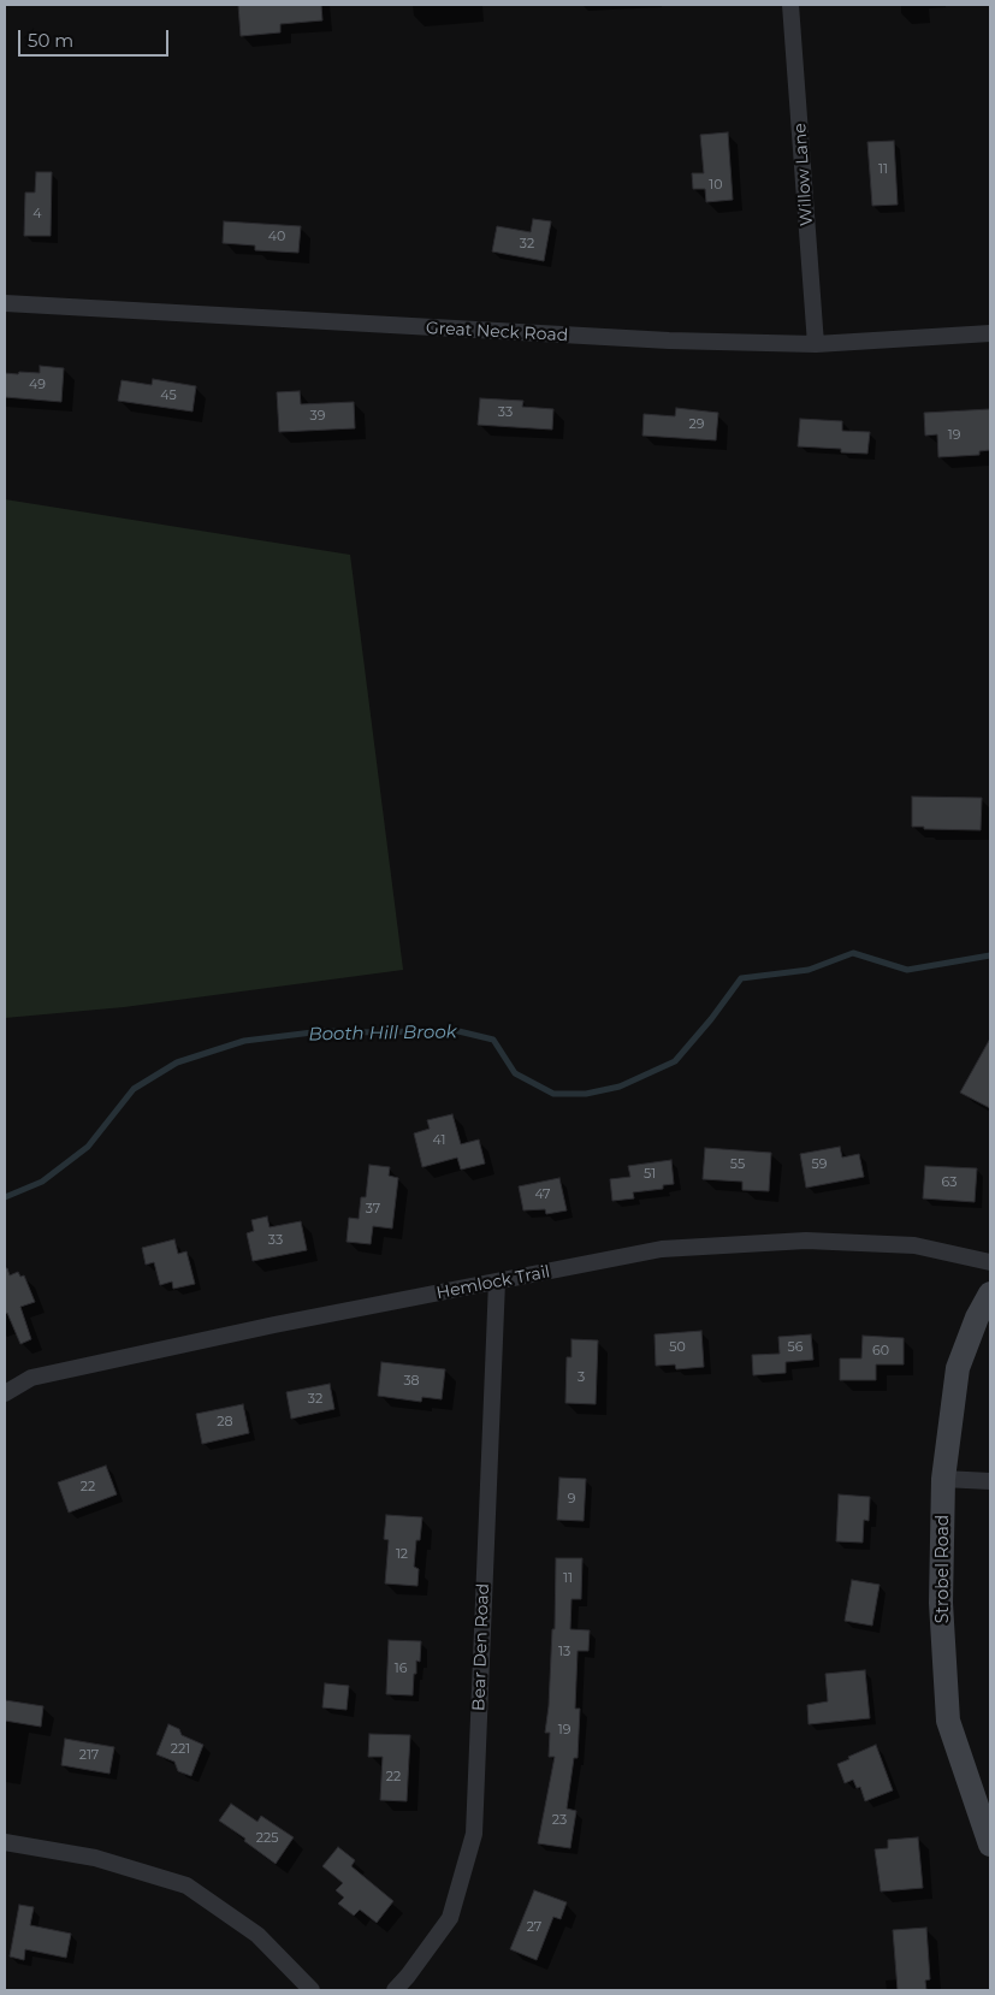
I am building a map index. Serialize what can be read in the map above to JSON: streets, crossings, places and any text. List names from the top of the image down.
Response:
{
  "streets": {
    "street": [
      "Willow Lane",
      "Great Neck Road",
      "Hemlock Trail",
      "Strobel Road",
      "Bear Den Road"
    ]
  },
  "crossings": [
    ["Willow Lane", "Great Neck Road"],
    ["Hemlock Trail", "Bear Den Road"]
  ],
  "water": ["Booth Hill Brook"],
  "house_numbers": [
    "11",
    "10",
    "4",
    "40",
    "32",
    "49",
    "45",
    "33",
    "39",
    "29",
    "19",
    "41",
    "55",
    "59",
    "51",
    "63",
    "47",
    "37",
    "33",
    "50",
    "56",
    "60",
    "3",
    "38",
    "32",
    "28",
    "22",
    "9",
    "12",
    "11",
    "13",
    "16",
    "19",
    "221",
    "217",
    "22",
    "23",
    "225",
    "27"
  ],
  "scale_bar": "50 m"
}
